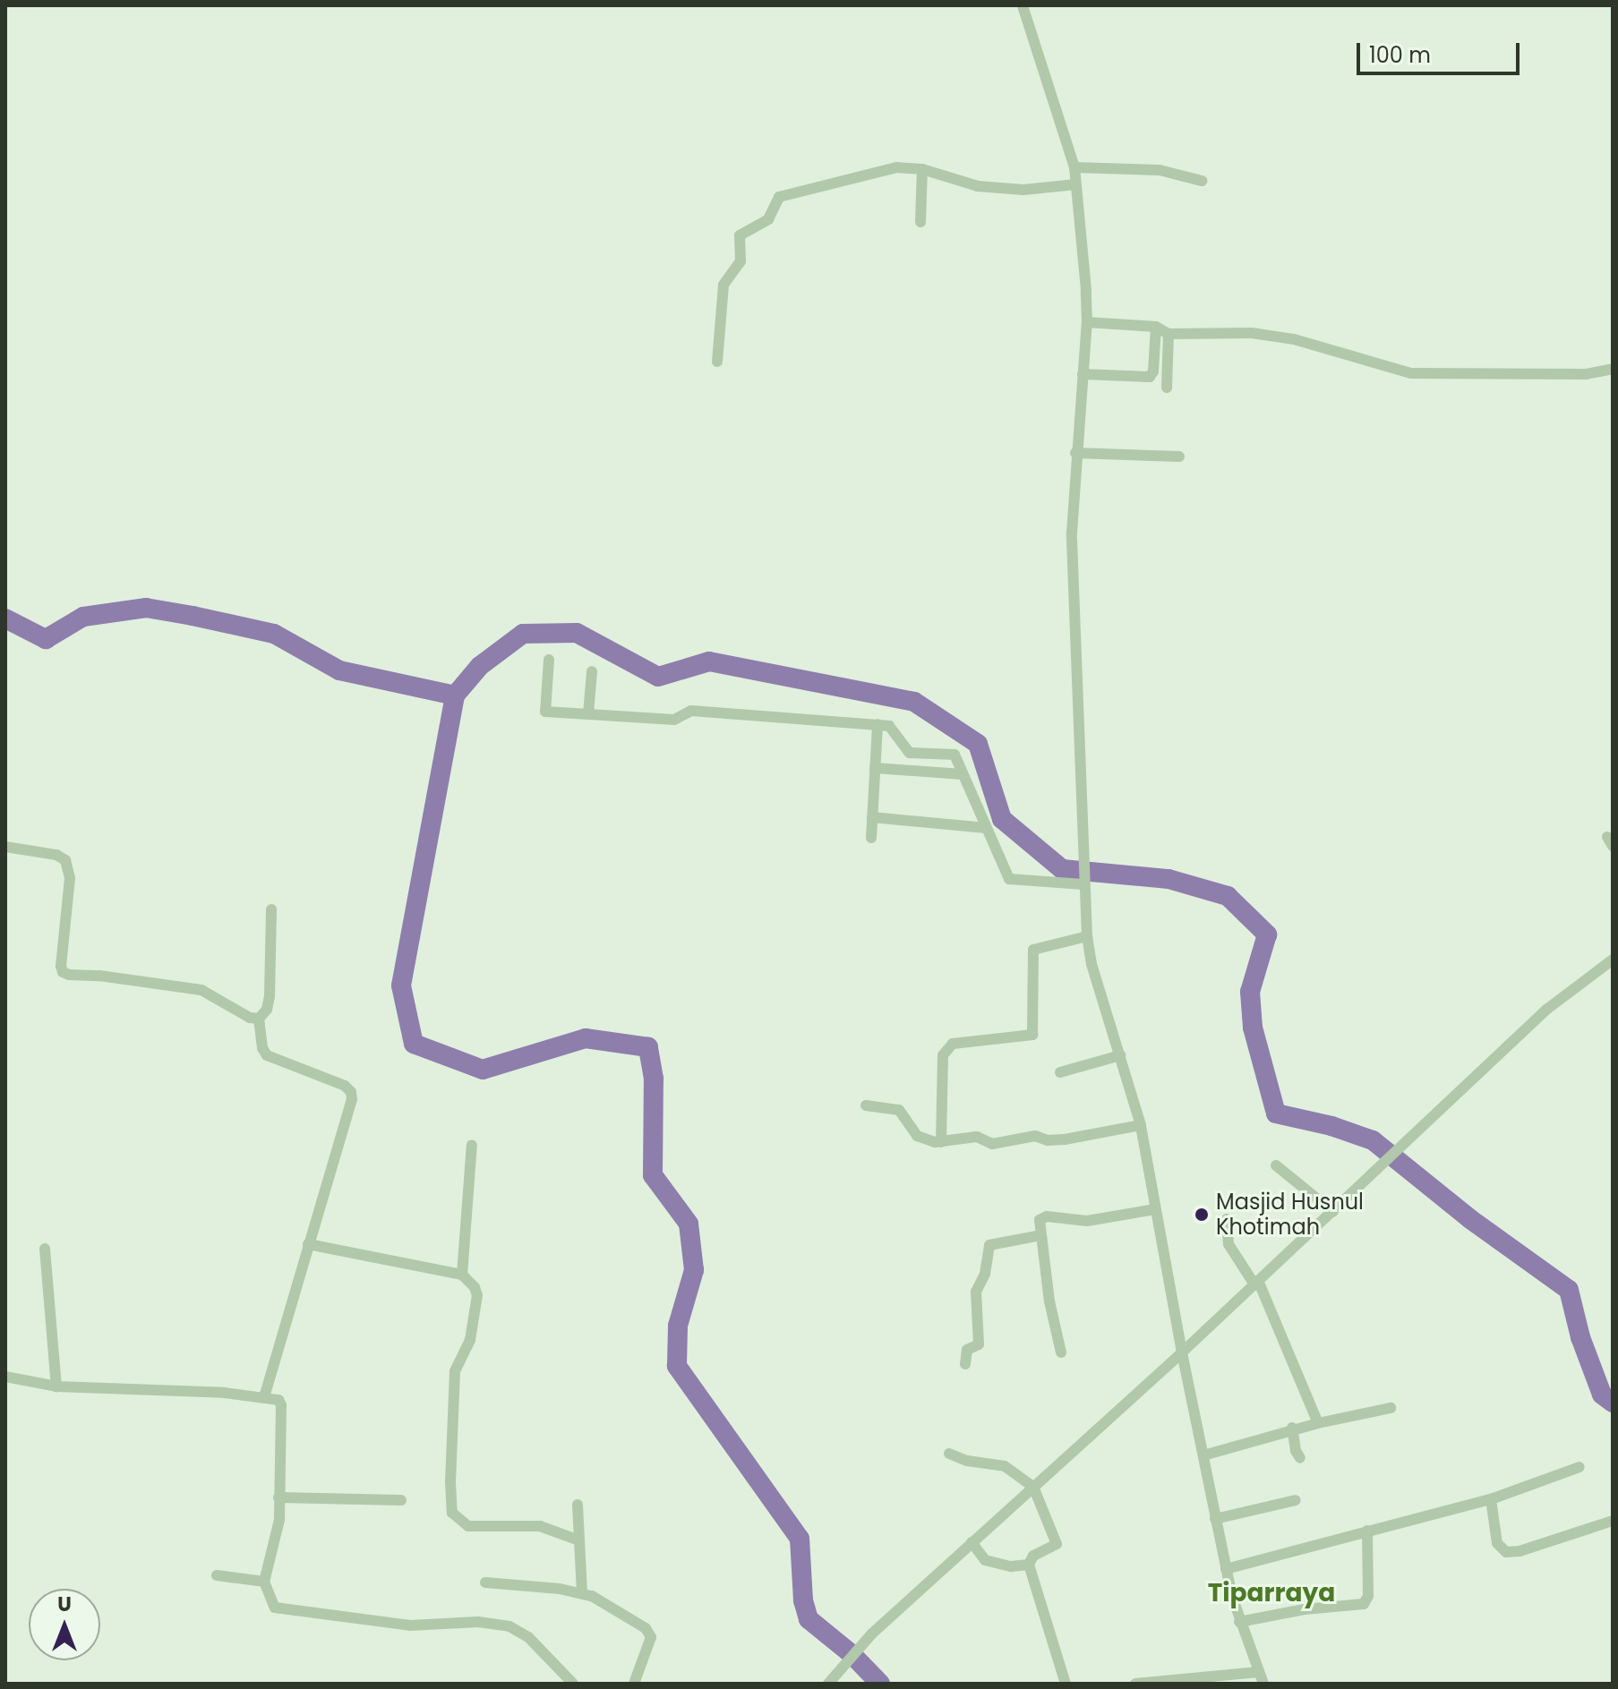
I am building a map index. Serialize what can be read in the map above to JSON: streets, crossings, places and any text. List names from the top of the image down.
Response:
{
  "districts": ["Tiparraya"],
  "places": ["Masjid Husnul Khotimah"],
  "scale_bar": "100 m",
  "north": "top"
}
